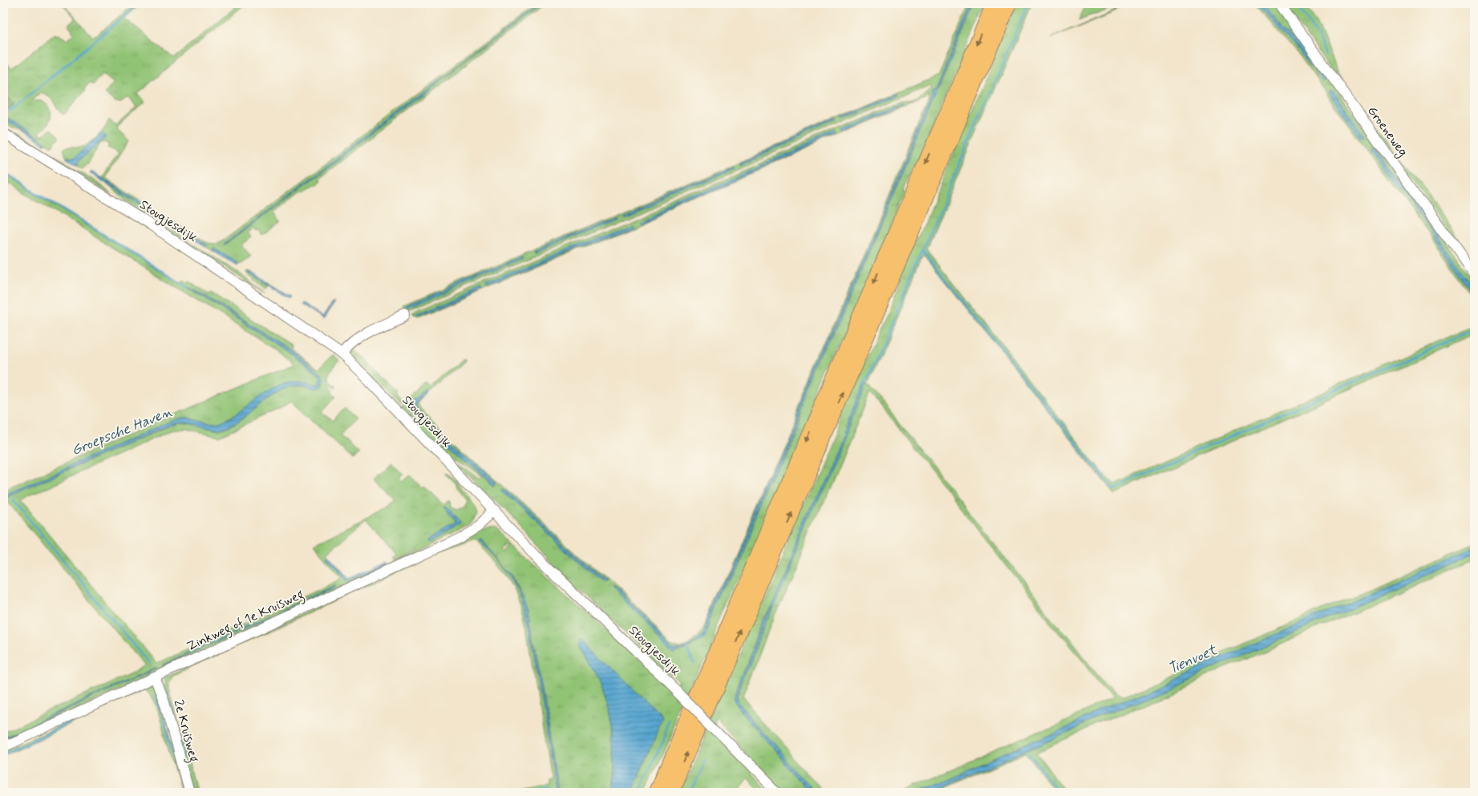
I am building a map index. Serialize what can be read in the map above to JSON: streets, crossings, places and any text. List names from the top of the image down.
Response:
{
  "streets": {
    "street": [
      "Groeneweg",
      "Stougjesdijk",
      "Zinkweg of 1e Kruisweg",
      "2e Kruisweg"
    ]
  },
  "crossings": [
    ["Stougjesdijk", "Zinkweg of 1e Kruisweg"],
    ["Zinkweg of 1e Kruisweg", "2e Kruisweg"]
  ],
  "water": ["Groepsche Haven", "Tienvoet"]
}
